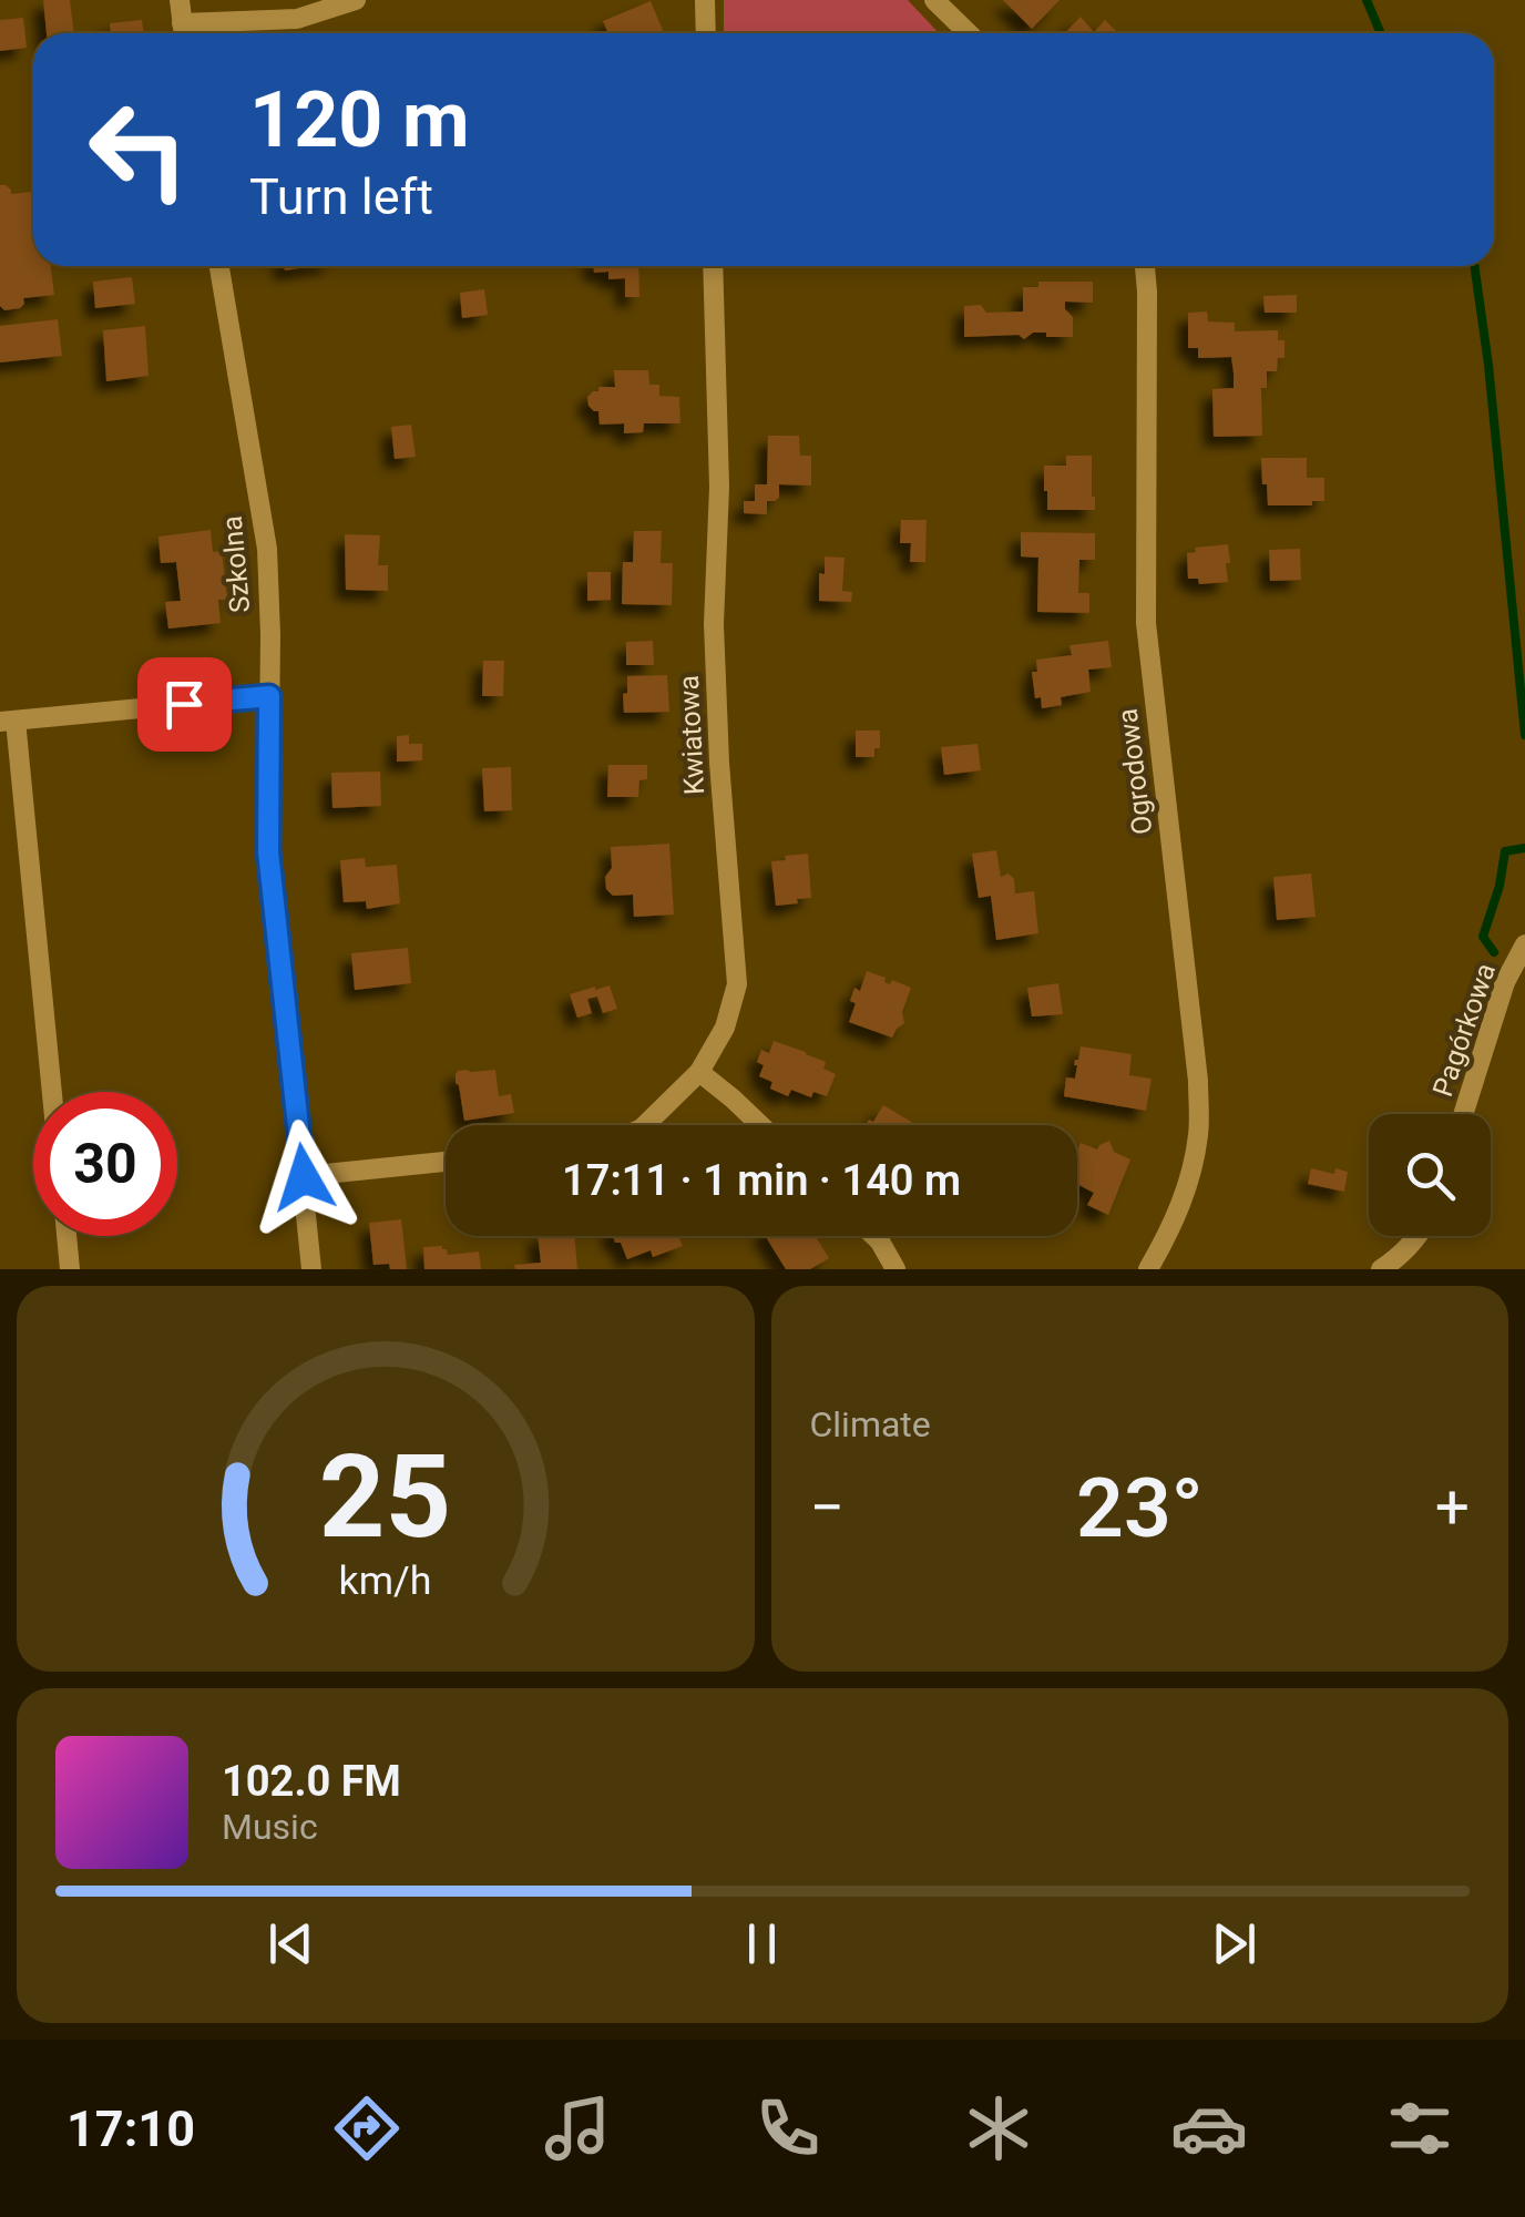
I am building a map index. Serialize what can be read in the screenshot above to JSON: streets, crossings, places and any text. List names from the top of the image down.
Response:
{
  "streets": {
    "street": [
      "Szkolna",
      "Kwiatowa",
      "Ogrodowa",
      "Pagórkowa"
    ]
  },
  "page": {
    "turn": ["120 m", "Turn left"],
    "limit": "30",
    "trip": "17:11 · 1 min · 140 m",
    "tile": "Climate",
    "heat": ["−", "23°", "+"],
    "song": ["102.0 FM", "Music"],
    "tabs": "17:10",
    "gauge": ["25", "km/h"]
  }
}
